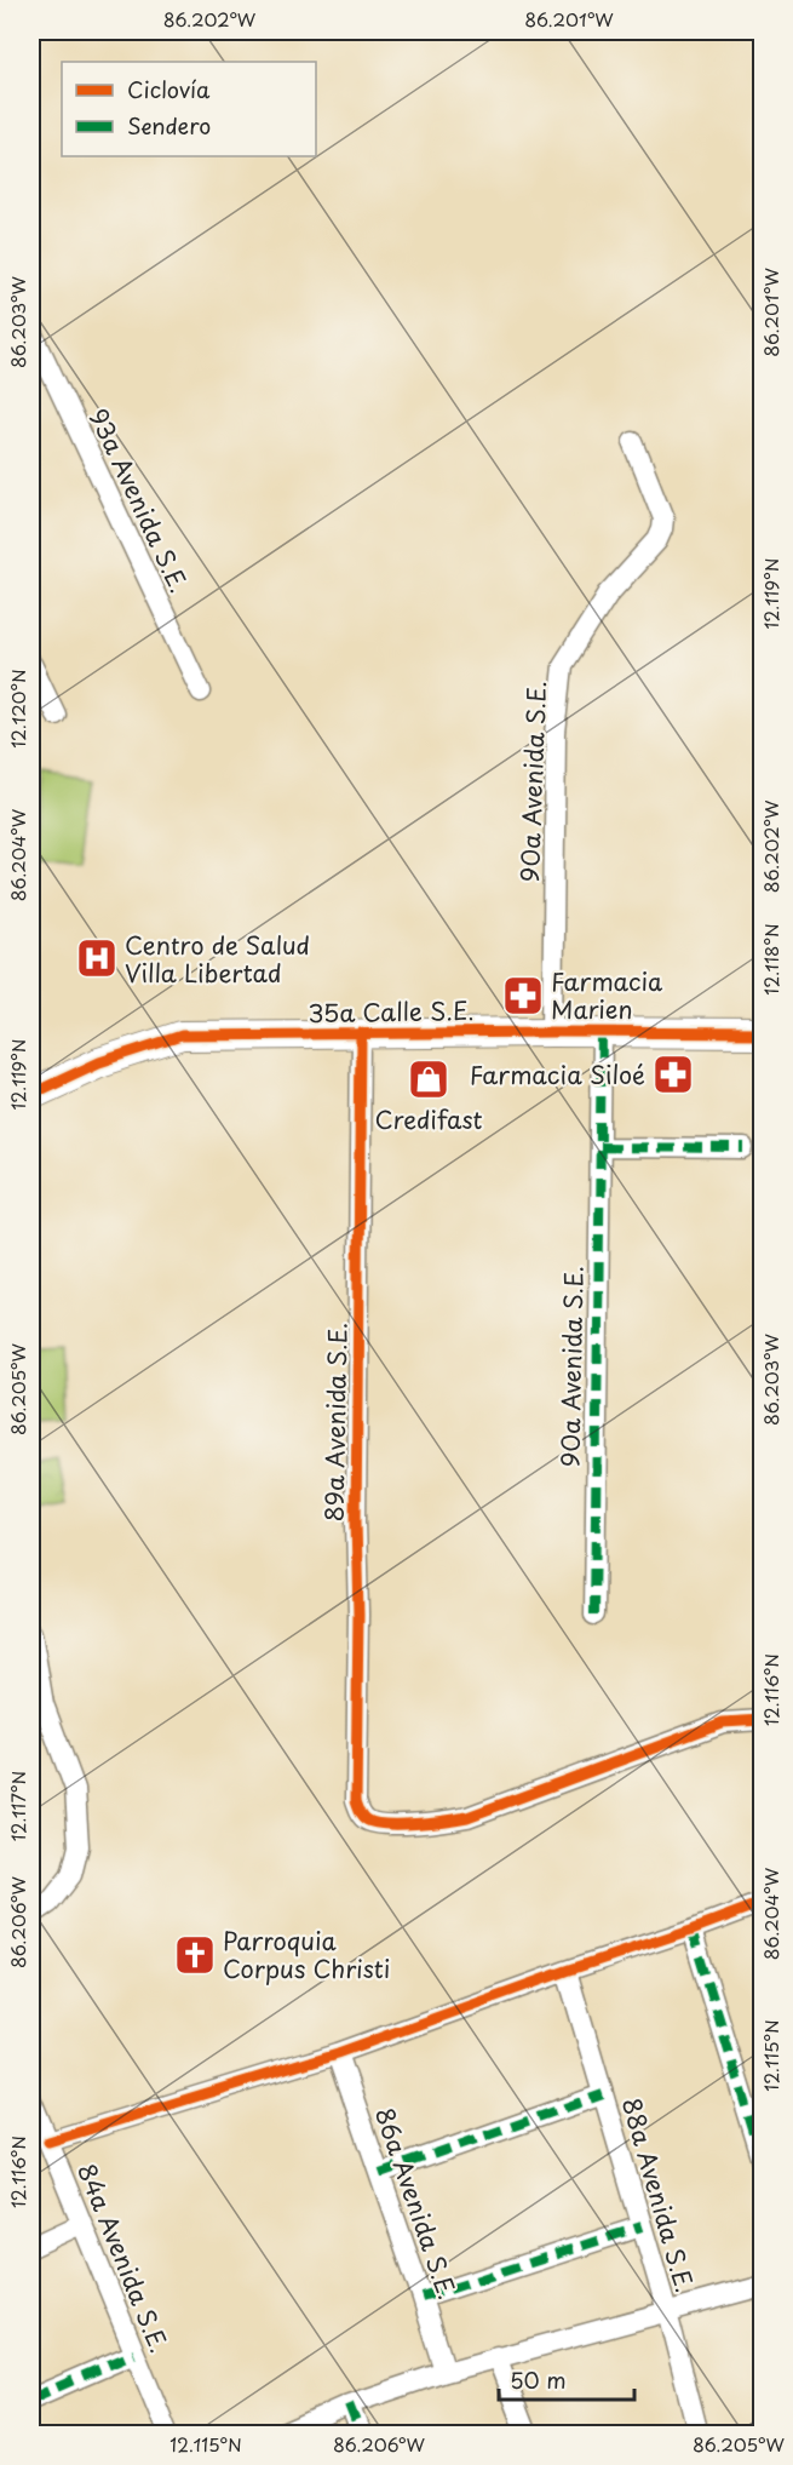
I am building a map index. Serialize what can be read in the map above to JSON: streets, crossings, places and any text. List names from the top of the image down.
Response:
{
  "streets": {
    "street": [
      "93a Avenida S.E.",
      "90a Avenida S.E.",
      "35a Calle S.E.",
      "89a Avenida S.E.",
      "88a Avenida S.E.",
      "86a Avenida S.E.",
      "84a Avenida S.E."
    ]
  },
  "crossings": [
    ["90a Avenida S.E.", "35a Calle S.E."],
    ["35a Calle S.E.", "89a Avenida S.E."]
  ],
  "places": {
    "hospital": ["Centro de Salud Villa Libertad"],
    "pharmacy": ["Farmacia Marien", "Farmacia Siloé"],
    "shop": ["Credifast"],
    "church": ["Parroquia Corpus Christi"]
  },
  "legend": ["Ciclovía", "Sendero"],
  "scale_bar": "50 m",
  "coordinates": [
    "86.202°W",
    "86.201°W",
    "86.203°W",
    "12.119°N",
    "12.120°N",
    "86.204°W",
    "12.118°N",
    "86.205°W",
    "12.116°N",
    "12.117°N",
    "86.206°W",
    "12.115°N"
  ]
}
